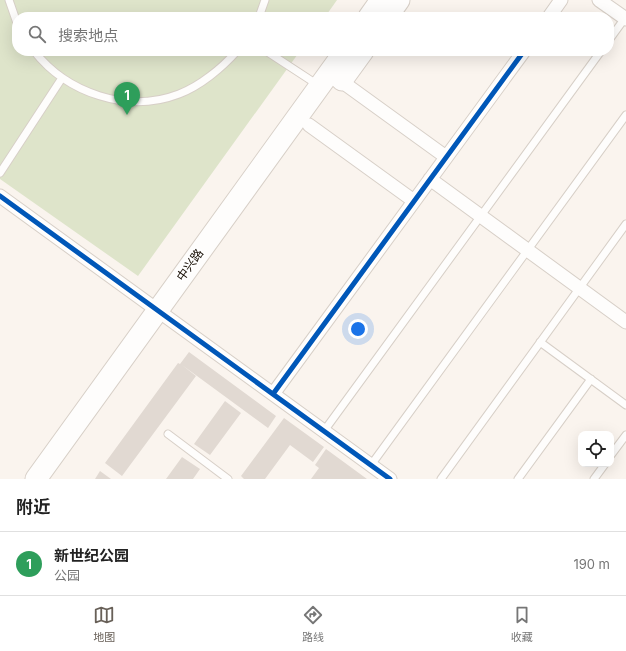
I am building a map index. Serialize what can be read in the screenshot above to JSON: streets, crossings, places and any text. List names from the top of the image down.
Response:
{
  "streets": {
    "main road": ["中兴路"]
  },
  "page": {
    "search": "搜索地点",
    "pins": "1",
    "heading": "附近",
    "list": [
      {
        "mark": "1",
        "name": "新世纪公园",
        "note": "公园",
        "value": "190 m"
      }
    ],
    "nav": ["地图", "路线", "收藏"]
  }
}
